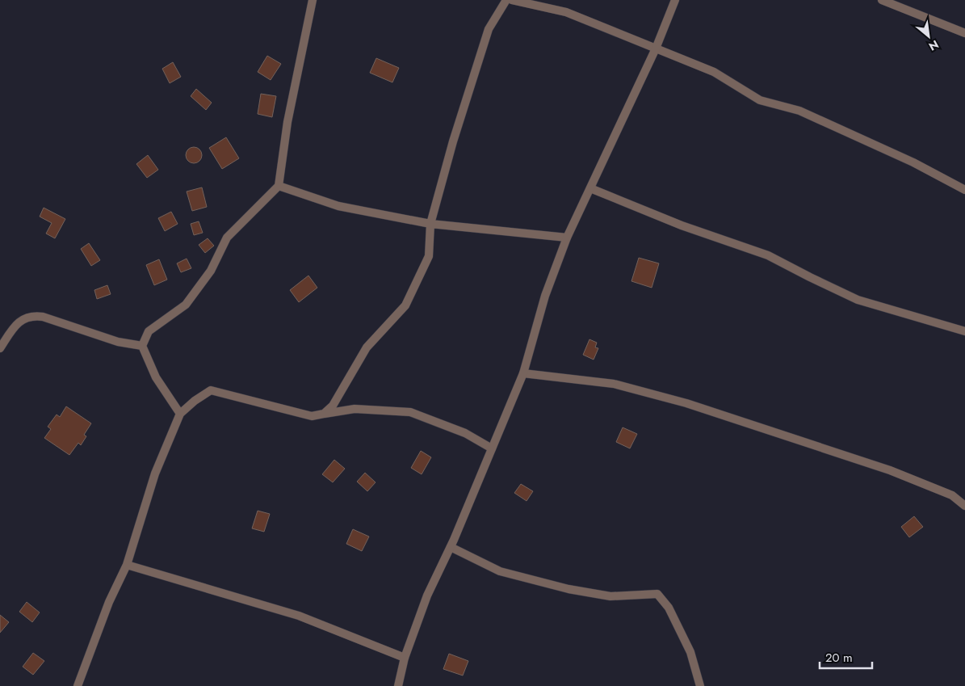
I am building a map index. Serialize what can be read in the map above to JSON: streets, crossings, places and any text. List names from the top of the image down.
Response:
{
  "scale_bar": "20 m",
  "north": "bottom right"
}
